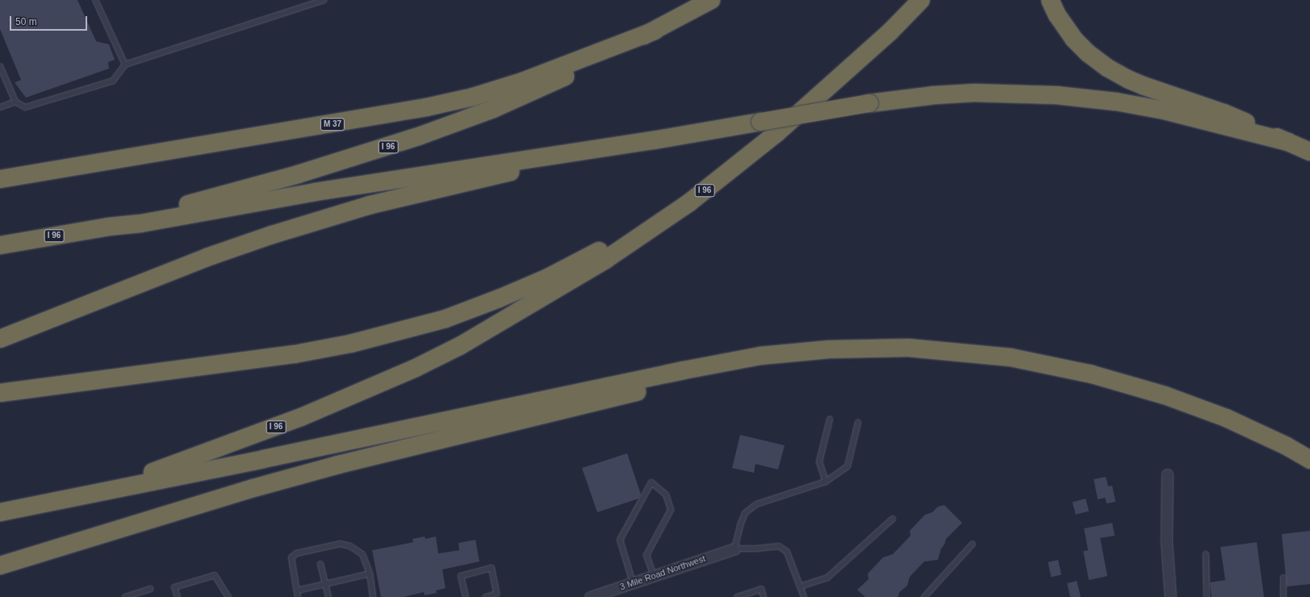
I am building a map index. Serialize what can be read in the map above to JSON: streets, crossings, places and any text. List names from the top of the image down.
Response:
{
  "streets": {
    "highway": ["M 37", "I 96"],
    "street": ["3 Mile Road Northwest"]
  },
  "crossings": [
    ["M 37", "I 96"]
  ],
  "scale_bar": "50 m"
}
